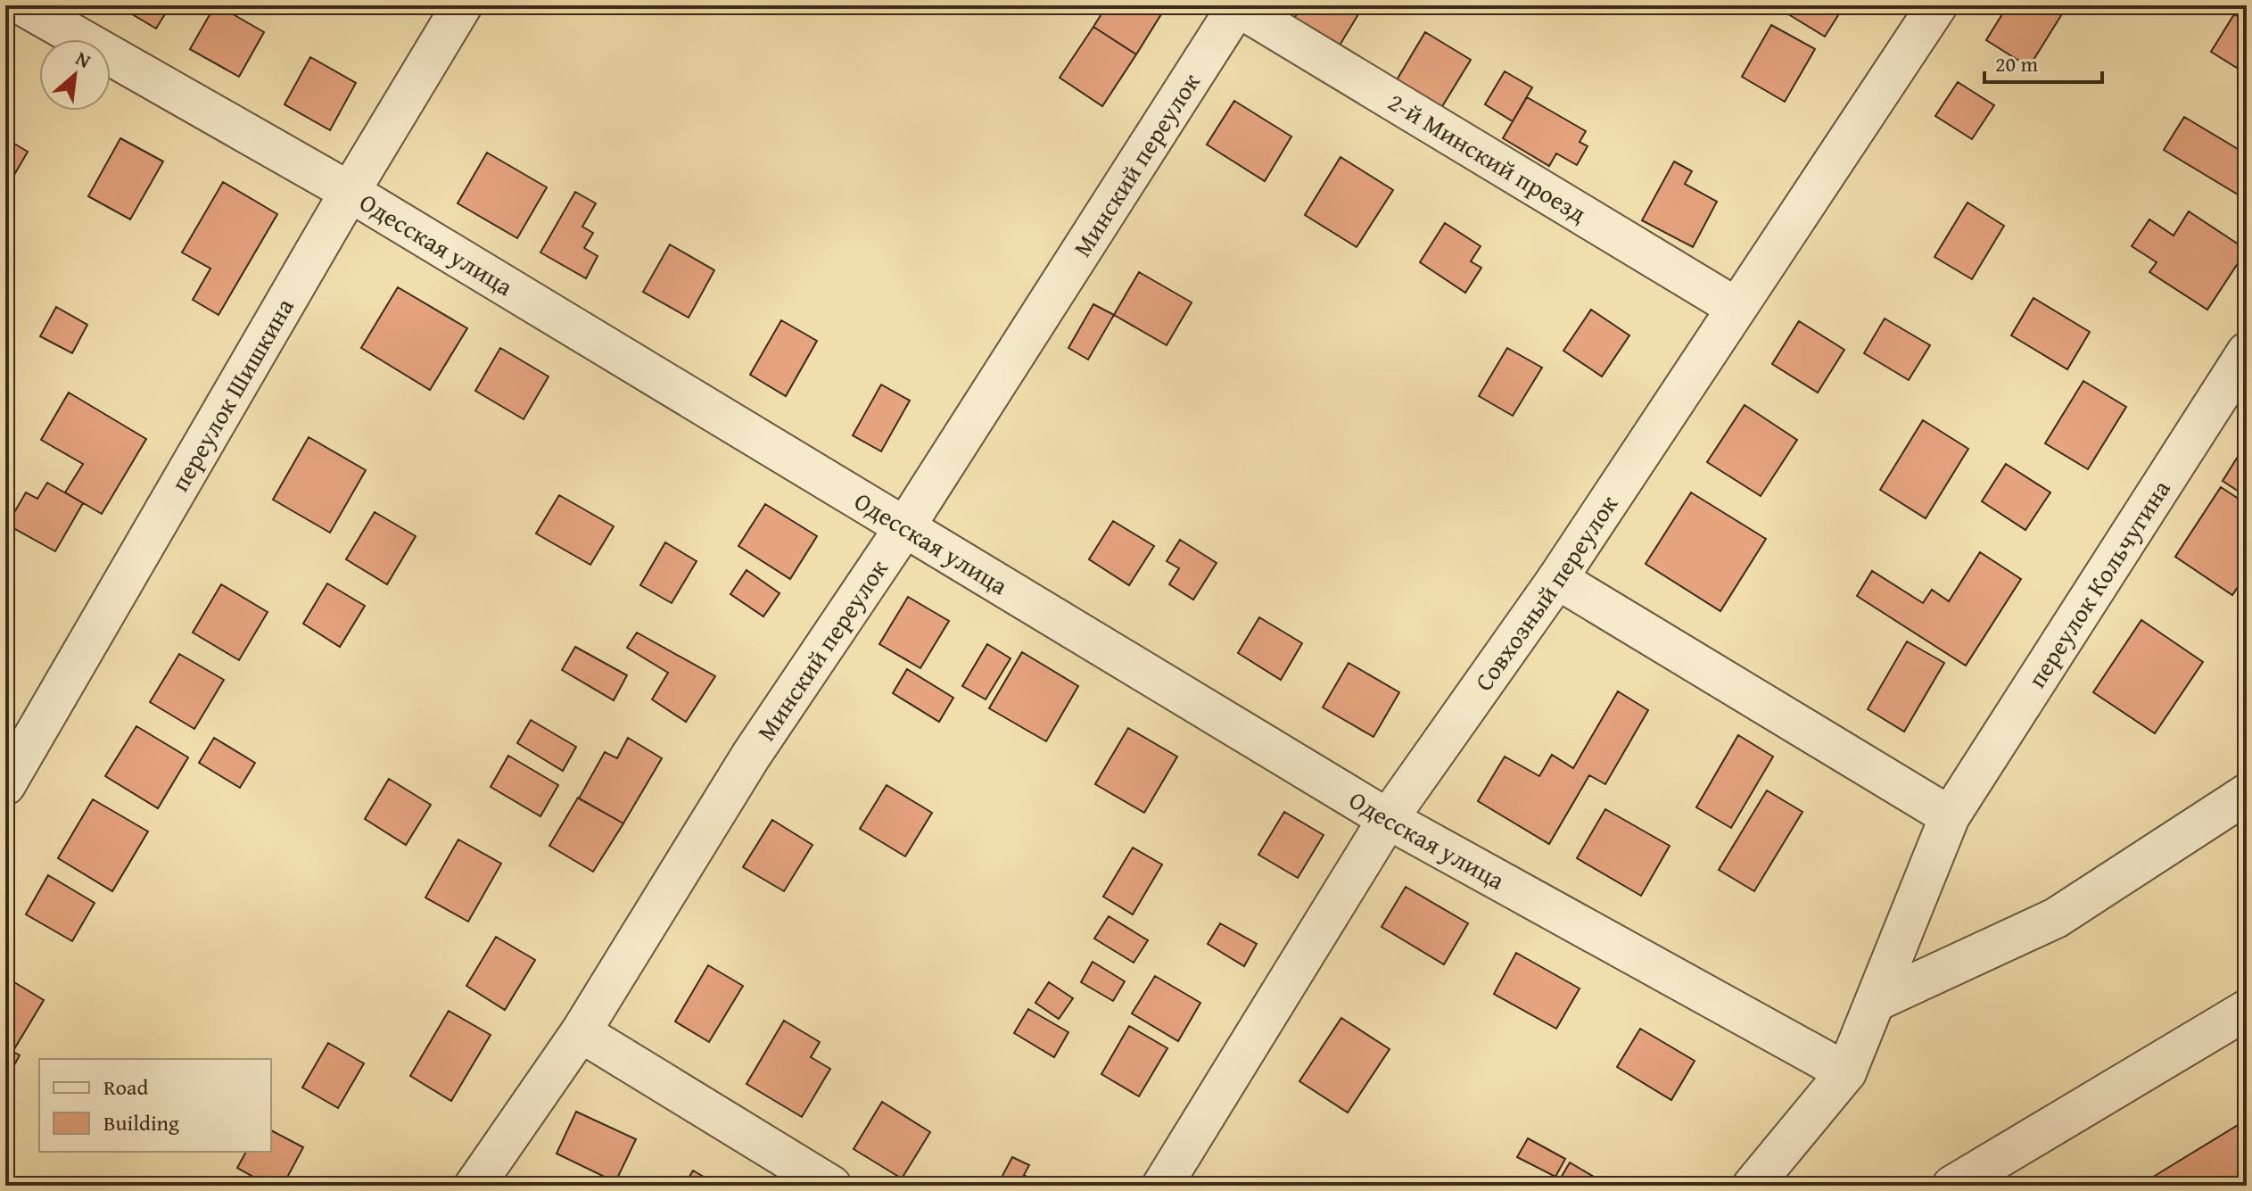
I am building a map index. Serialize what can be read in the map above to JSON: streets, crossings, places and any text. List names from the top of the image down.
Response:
{
  "streets": {
    "street": [
      "2-й Минский проезд",
      "Минский переулок",
      "Одесская улица",
      "переулок Шишкина",
      "переулок Кольчугина",
      "Совхозный переулок"
    ]
  },
  "crossings": [
    ["2-й Минский проезд", "Минский переулок"],
    ["2-й Минский проезд", "Совхозный переулок"],
    ["Минский переулок", "Одесская улица"],
    ["Одесская улица", "переулок Шишкина"],
    ["Одесская улица", "переулок Кольчугина"],
    ["Одесская улица", "Совхозный переулок"]
  ],
  "legend": ["Road", "Building"],
  "scale_bar": "20 m",
  "north": "top right"
}
